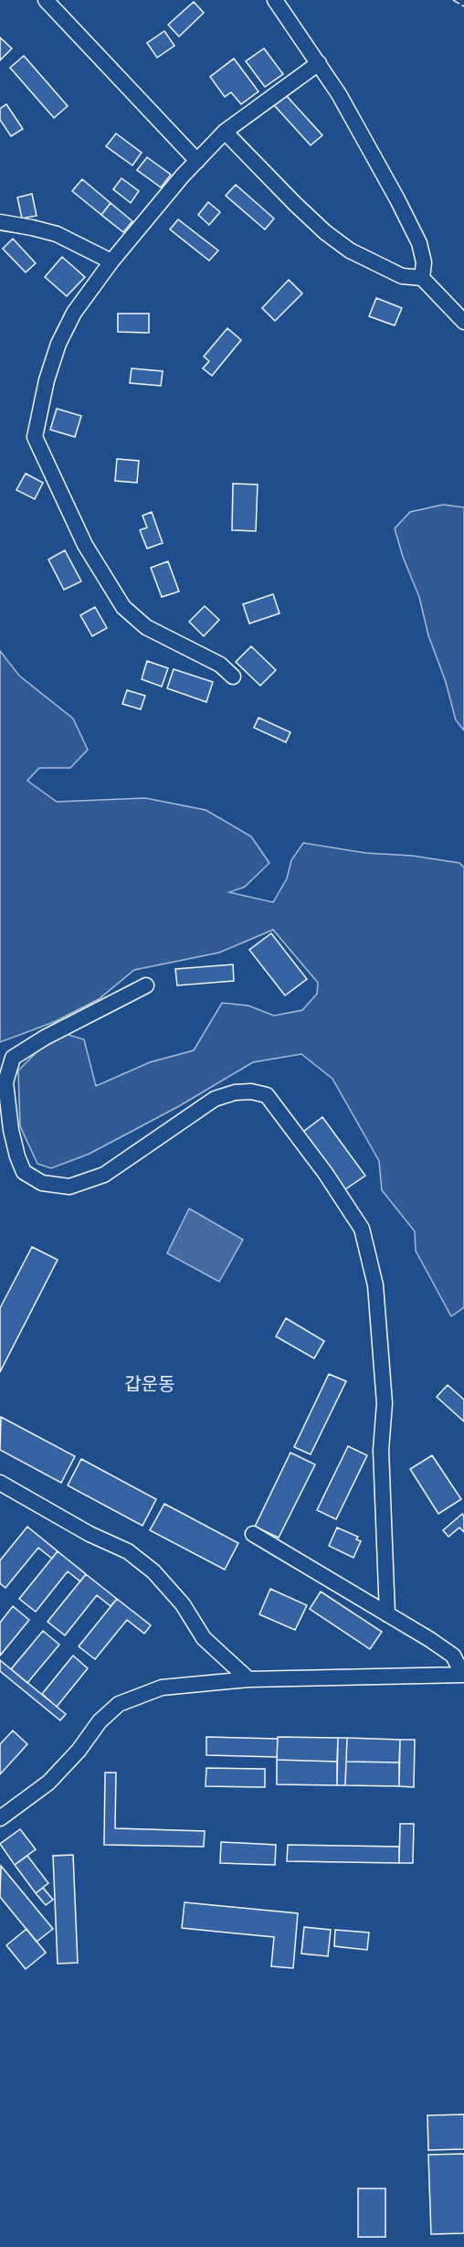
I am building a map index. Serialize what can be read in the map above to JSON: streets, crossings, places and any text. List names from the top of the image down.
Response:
{
  "districts": ["갑운동"]
}
